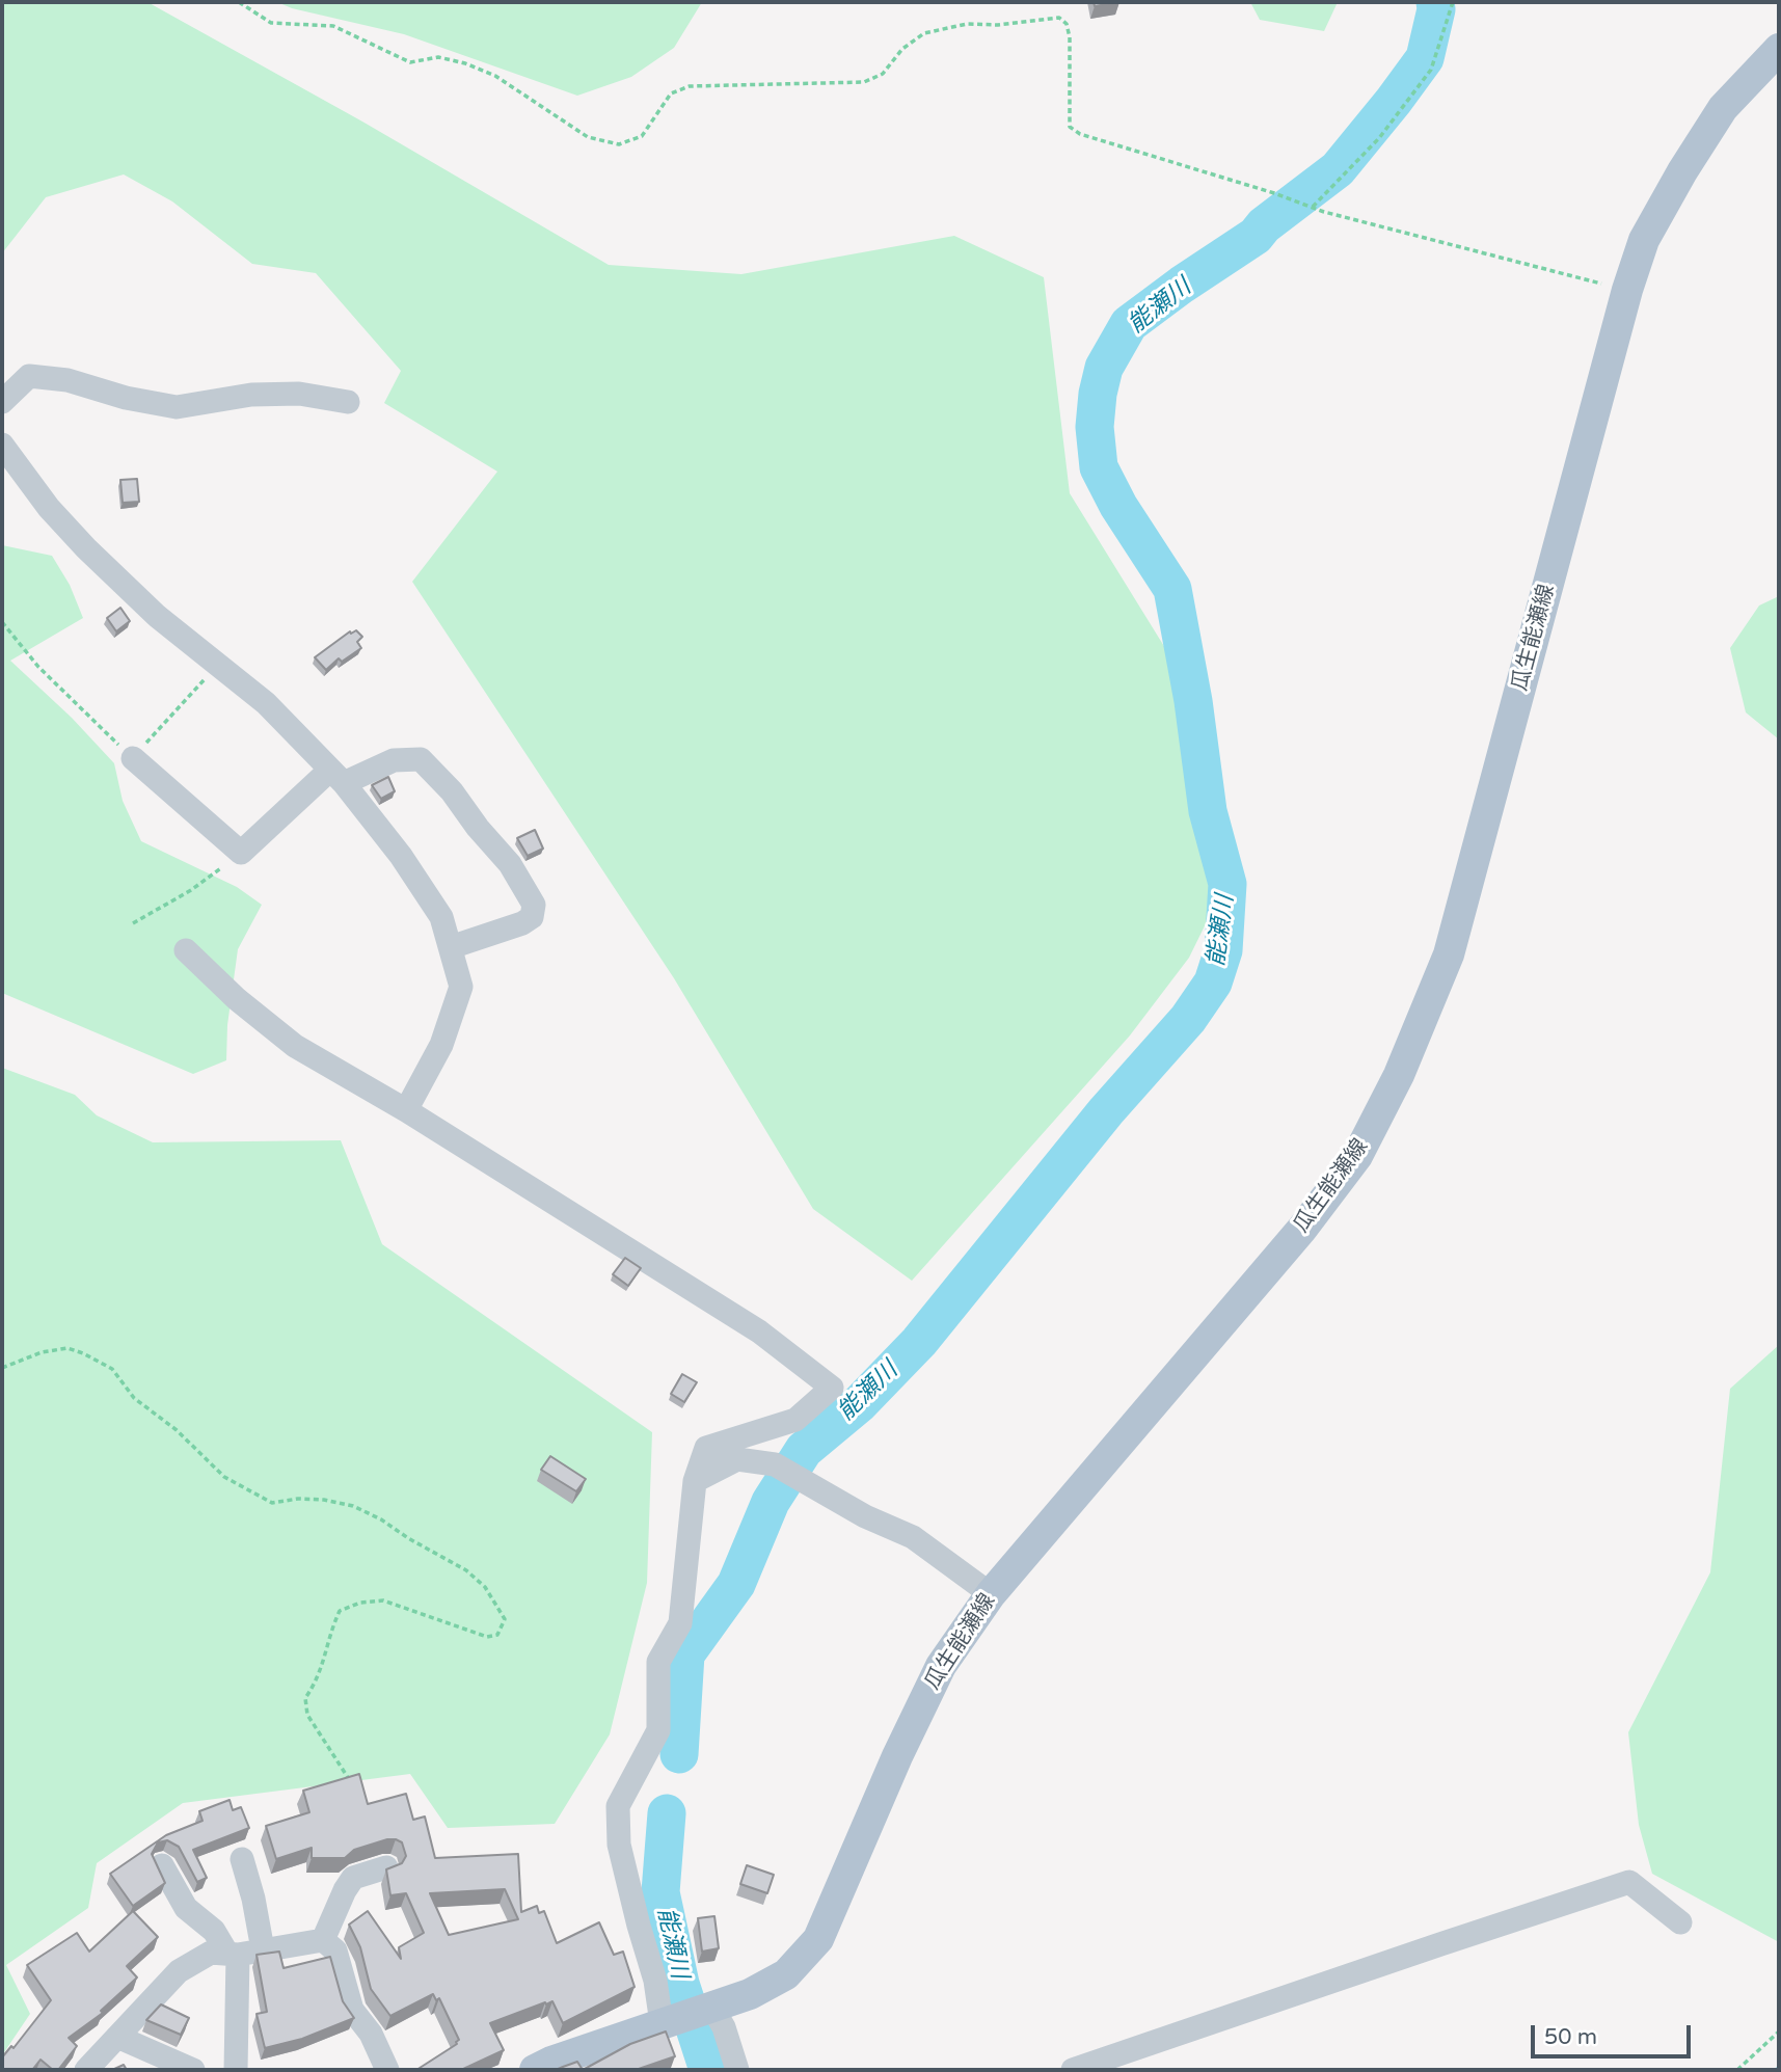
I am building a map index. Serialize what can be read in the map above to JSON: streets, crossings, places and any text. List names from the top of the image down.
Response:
{
  "streets": {
    "main road": ["瓜生能瀬線"]
  },
  "water": ["能瀬川"],
  "scale_bar": "50 m"
}
